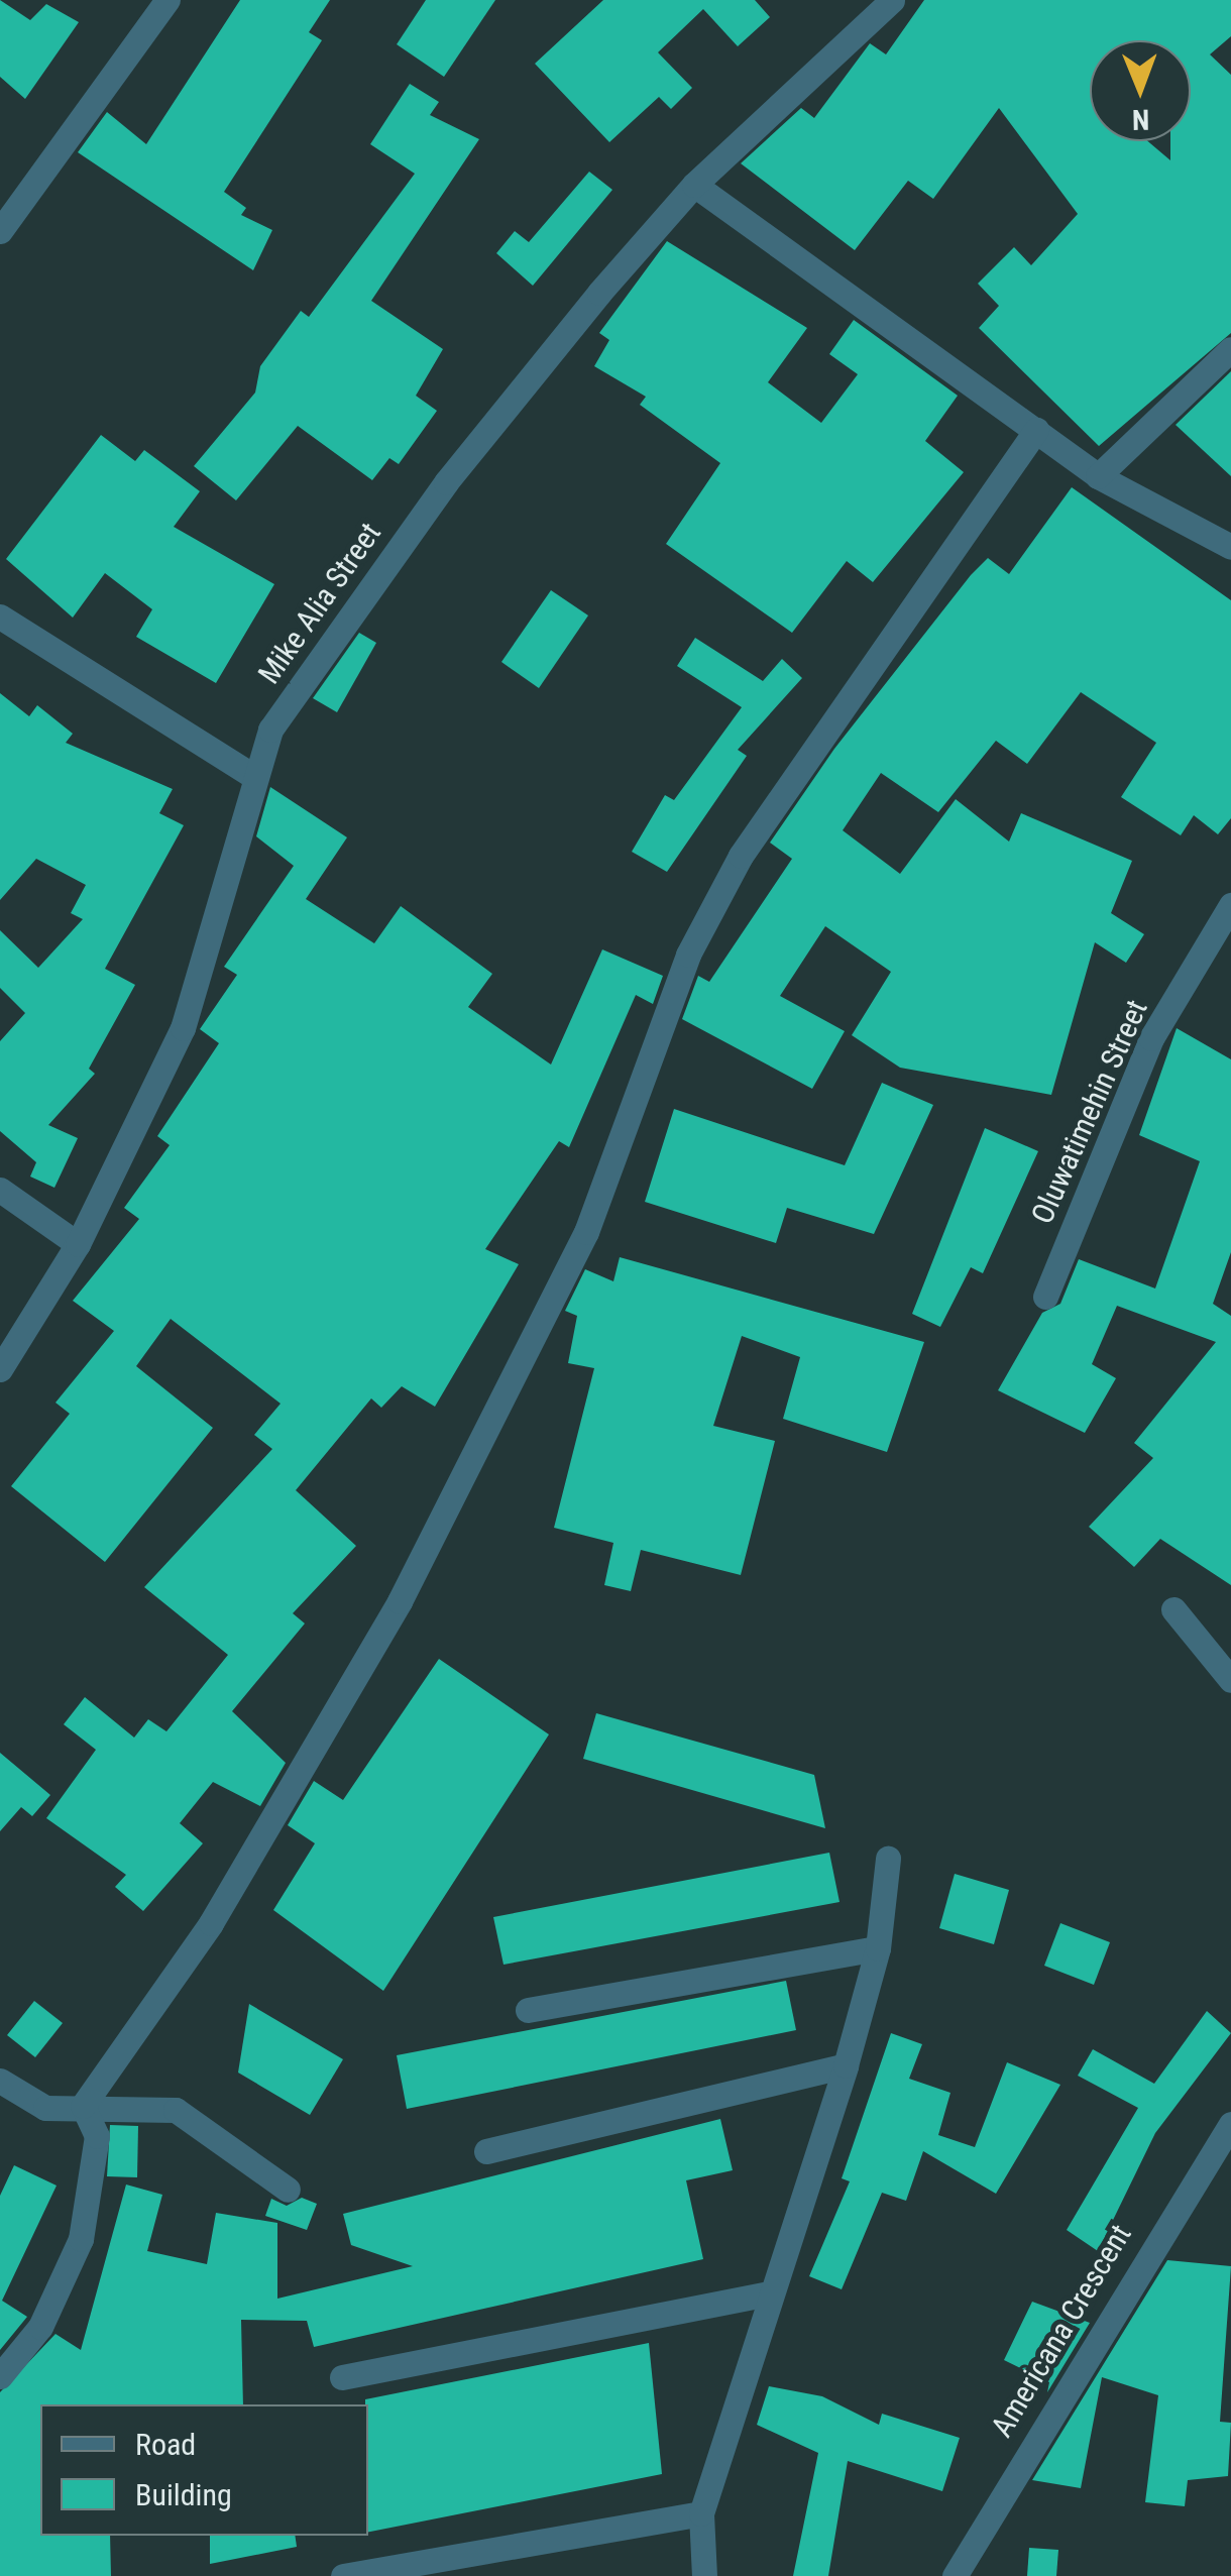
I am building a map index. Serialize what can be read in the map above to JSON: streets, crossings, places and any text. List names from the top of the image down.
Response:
{
  "streets": {
    "street": ["Mike Alia Street", "Oluwatimehin Street", "Americana Crescent"]
  },
  "legend": ["Road", "Building"],
  "north": "bottom"
}
